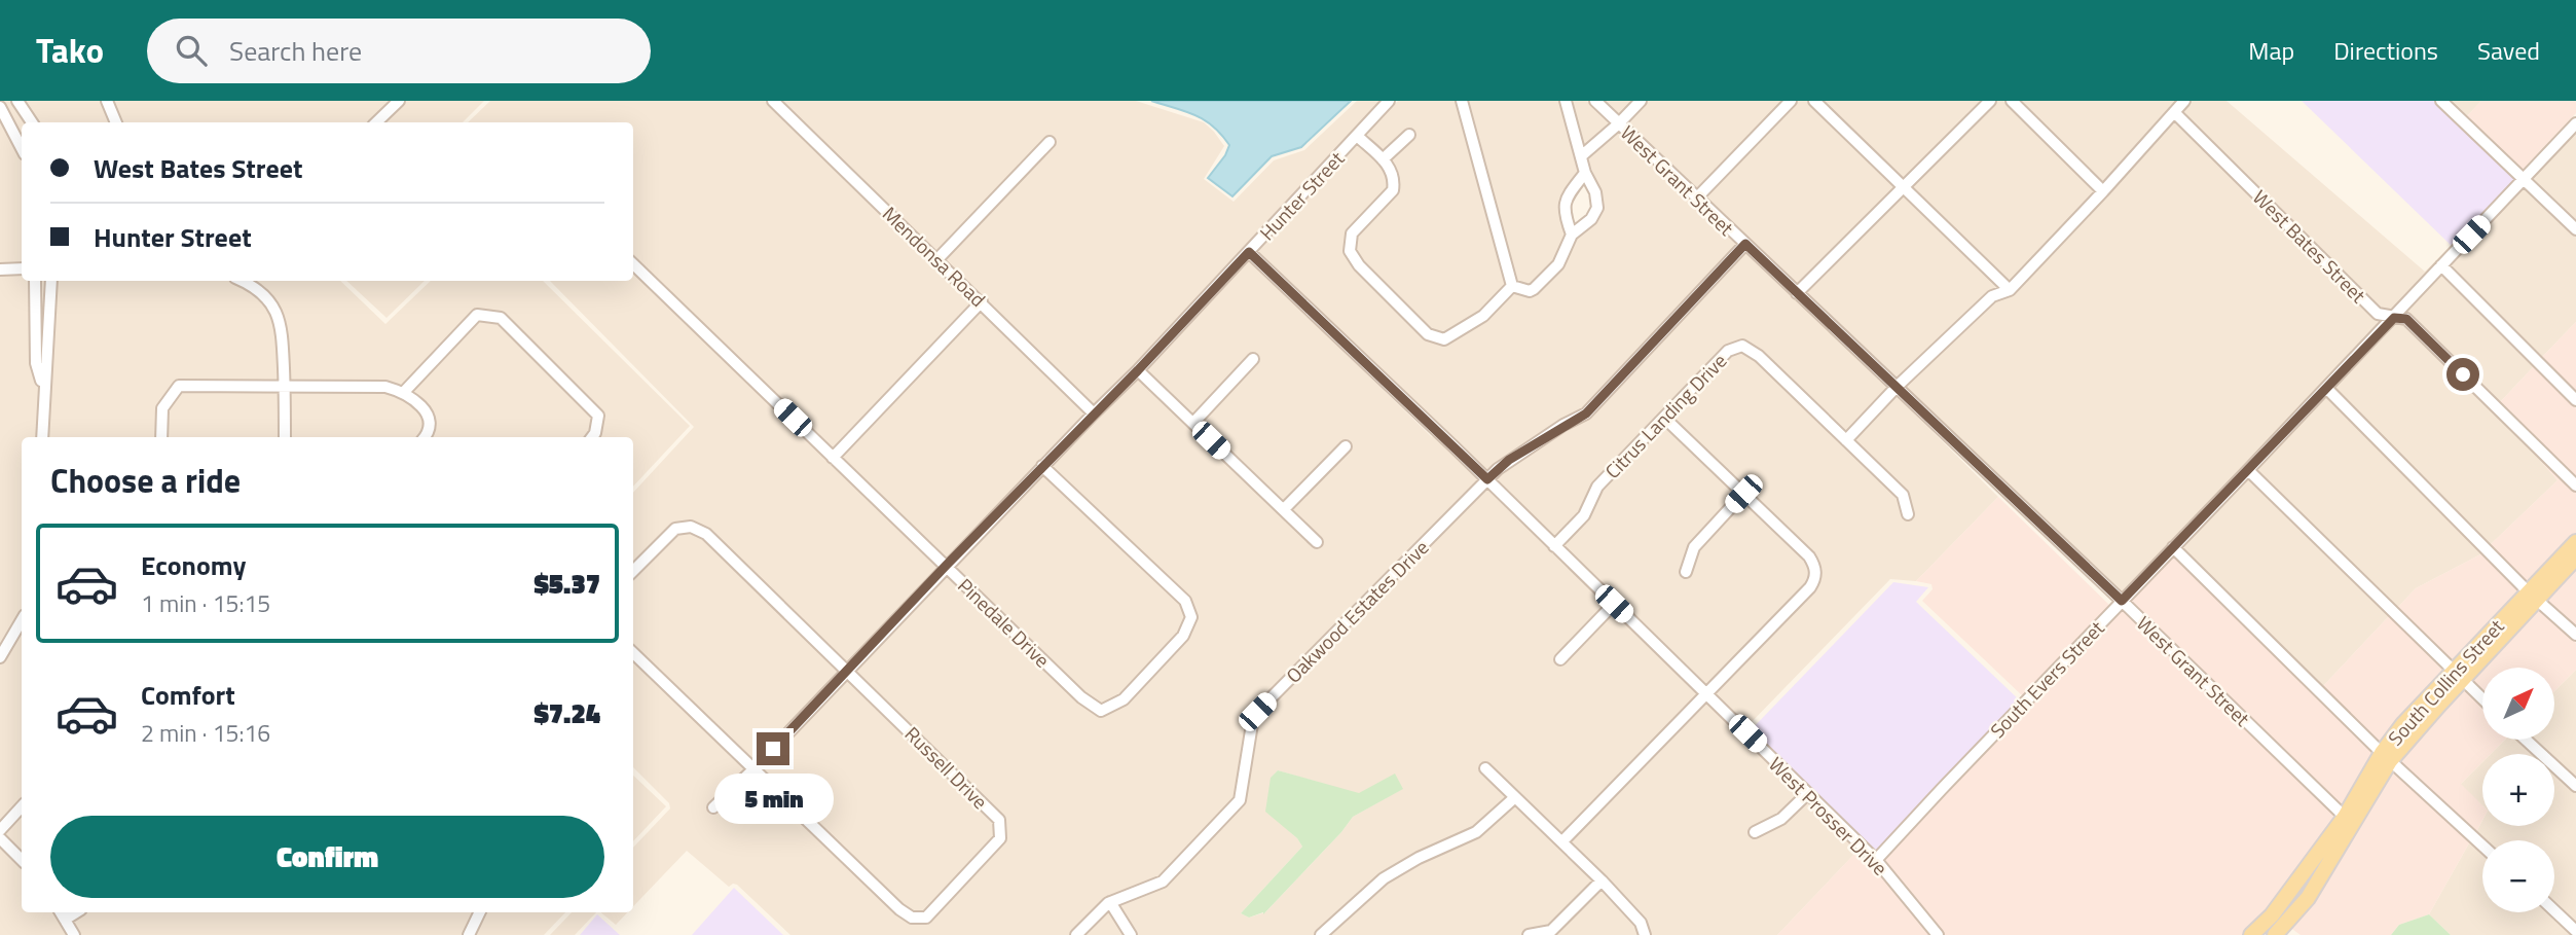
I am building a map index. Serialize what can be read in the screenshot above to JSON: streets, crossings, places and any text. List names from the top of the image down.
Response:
{
  "streets": {
    "main road": ["South Collins Street"],
    "street": [
      "West Grant Street",
      "Hunter Street",
      "West Bates Street",
      "Mendonsa Road",
      "Citrus Landing Drive",
      "Oakwood Estates Drive",
      "Pinedale Drive",
      "South Evers Street",
      "Russell Drive",
      "West Prosser Drive"
    ]
  },
  "crossings": [
    ["West Grant Street", "Oakwood Estates Drive"],
    ["West Grant Street", "South Evers Street"],
    ["West Grant Street", "South Collins Street"],
    ["Hunter Street", "Mendonsa Road"],
    ["Hunter Street", "Pinedale Drive"],
    ["Hunter Street", "West Prosser Drive"],
    ["West Bates Street", "South Evers Street"],
    ["Citrus Landing Drive", "West Prosser Drive"],
    ["Oakwood Estates Drive", "West Prosser Drive"],
    ["South Evers Street", "West Prosser Drive"]
  ],
  "north": "top right",
  "page": {
    "header": "Tako",
    "search": "Search here",
    "nav": ["Map", "Directions", "Saved"],
    "banner": ["West Bates Street", "Hunter Street"],
    "heading": "Choose a ride",
    "list": [
      {
        "name": "Economy",
        "note": "1 min · 15:15",
        "value": "$5.37"
      },
      {
        "name": "Comfort",
        "note": "2 min · 15:16",
        "value": "$7.24"
      }
    ],
    "map_buttons": ["+", "−"],
    "bubble": "5 min",
    "buttons": "Confirm"
  }
}
